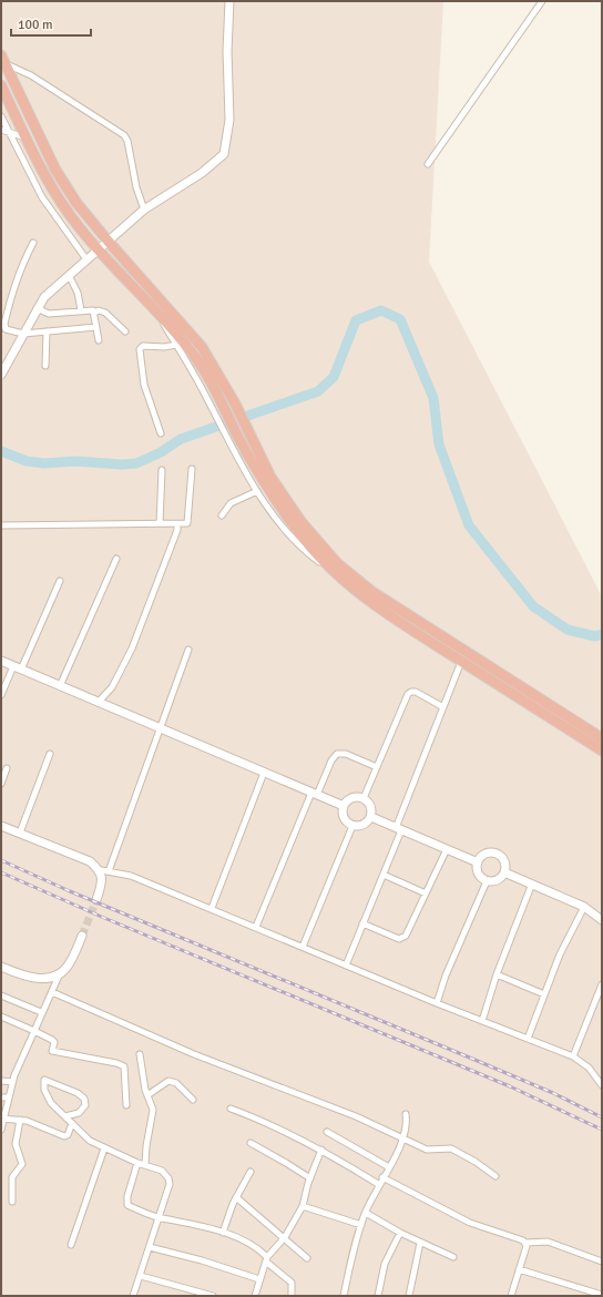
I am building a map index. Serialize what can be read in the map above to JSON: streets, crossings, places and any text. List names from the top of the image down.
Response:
{
  "scale_bar": "100 m"
}
